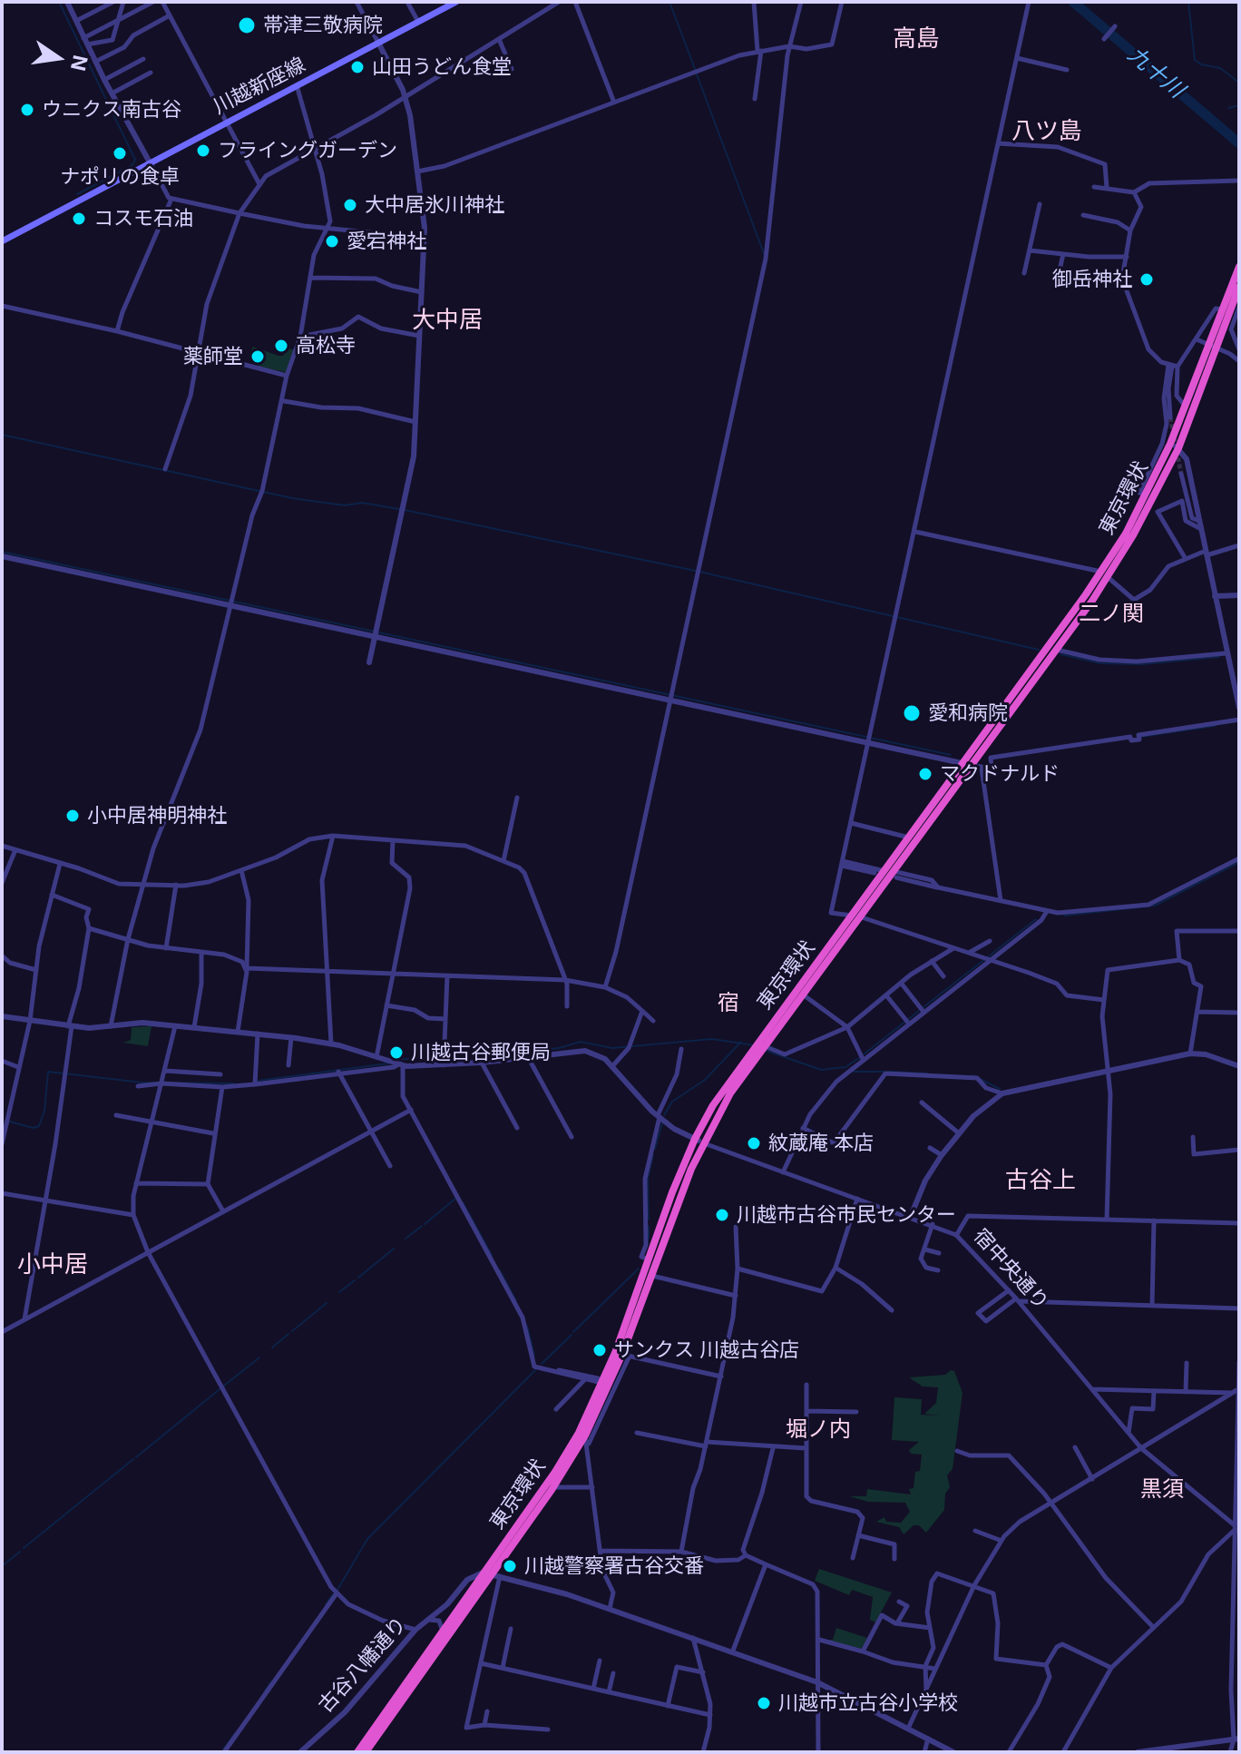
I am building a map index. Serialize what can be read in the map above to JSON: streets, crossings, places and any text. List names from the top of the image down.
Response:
{
  "streets": {
    "highway": ["東京環状"],
    "main road": ["川越新座線"],
    "street": ["宿中央通り", "古谷八幡通り"]
  },
  "crossings": [
    ["東京環状", "宿中央通り"],
    ["東京環状", "古谷八幡通り"]
  ],
  "districts": [
    "高島",
    "八ツ島",
    "大中居",
    "二ノ関",
    "宿",
    "古谷上",
    "小中居",
    "堀ノ内",
    "黒須"
  ],
  "water": ["九十川"],
  "places": [
    "帯津三敬病院",
    "山田うどん食堂",
    "ウニクス南古谷",
    "フライングガーデン",
    "ナポリの食卓",
    "大中居氷川神社",
    "コスモ石油",
    "愛宕神社",
    "御岳神社",
    "高松寺",
    "薬師堂",
    "愛和病院",
    "マクドナルド",
    "小中居神明神社",
    "川越古谷郵便局",
    "紋蔵庵 本店",
    "川越市古谷市民センター",
    "サンクス 川越古谷店",
    "川越警察署古谷交番",
    "川越市立古谷小学校"
  ],
  "north": "right"
}
